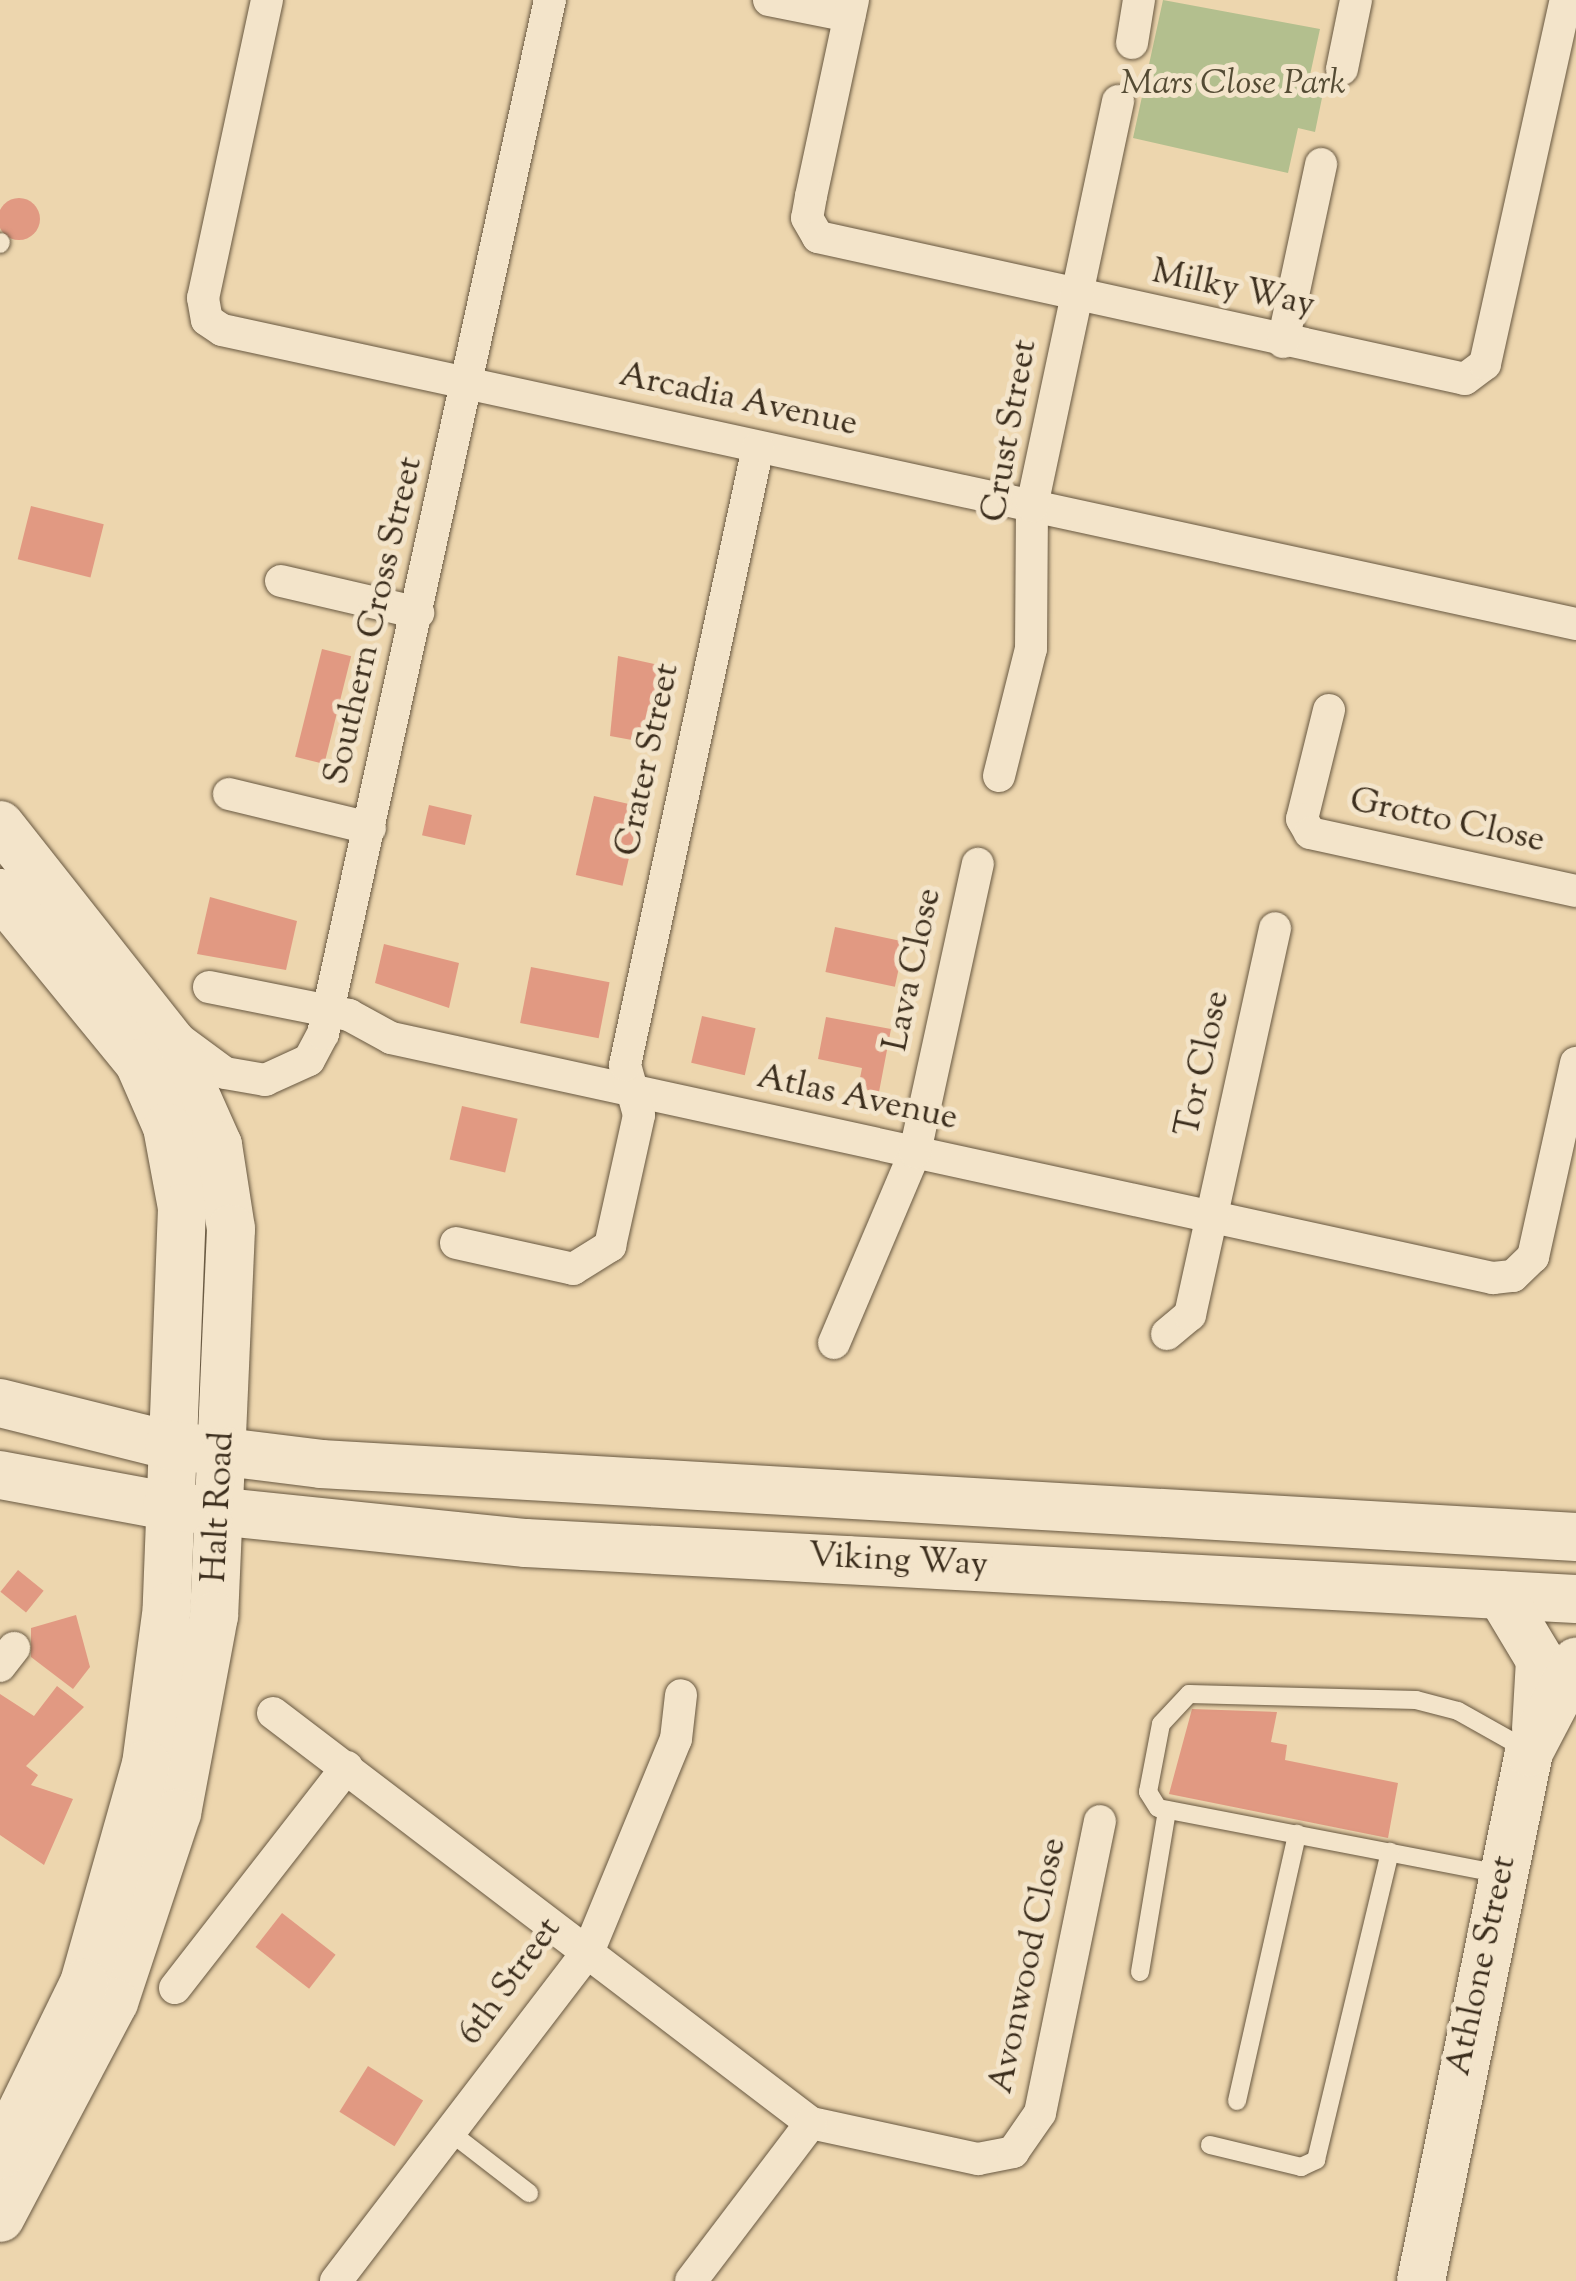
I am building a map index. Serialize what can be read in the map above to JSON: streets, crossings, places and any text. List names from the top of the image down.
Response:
{
  "streets": {
    "street": [
      "Milky Way",
      "Arcadia Avenue",
      "Crust Street",
      "Southern Cross Street",
      "Crater Street",
      "Grotto Close",
      "Lava Close",
      "Tor Close",
      "Atlas Avenue",
      "Halt Road",
      "Viking Way",
      "Avonwood Close",
      "Athlone Street",
      "6th Street"
    ]
  },
  "crossings": [
    ["Milky Way", "Crust Street"],
    ["Arcadia Avenue", "Crust Street"],
    ["Arcadia Avenue", "Southern Cross Street"],
    ["Arcadia Avenue", "Crater Street"],
    ["Southern Cross Street", "Atlas Avenue"],
    ["Southern Cross Street", "Halt Road"],
    ["Crater Street", "Atlas Avenue"],
    ["Lava Close", "Atlas Avenue"],
    ["Tor Close", "Atlas Avenue"],
    ["Halt Road", "Viking Way"]
  ],
  "parks": ["Mars Close Park"]
}
